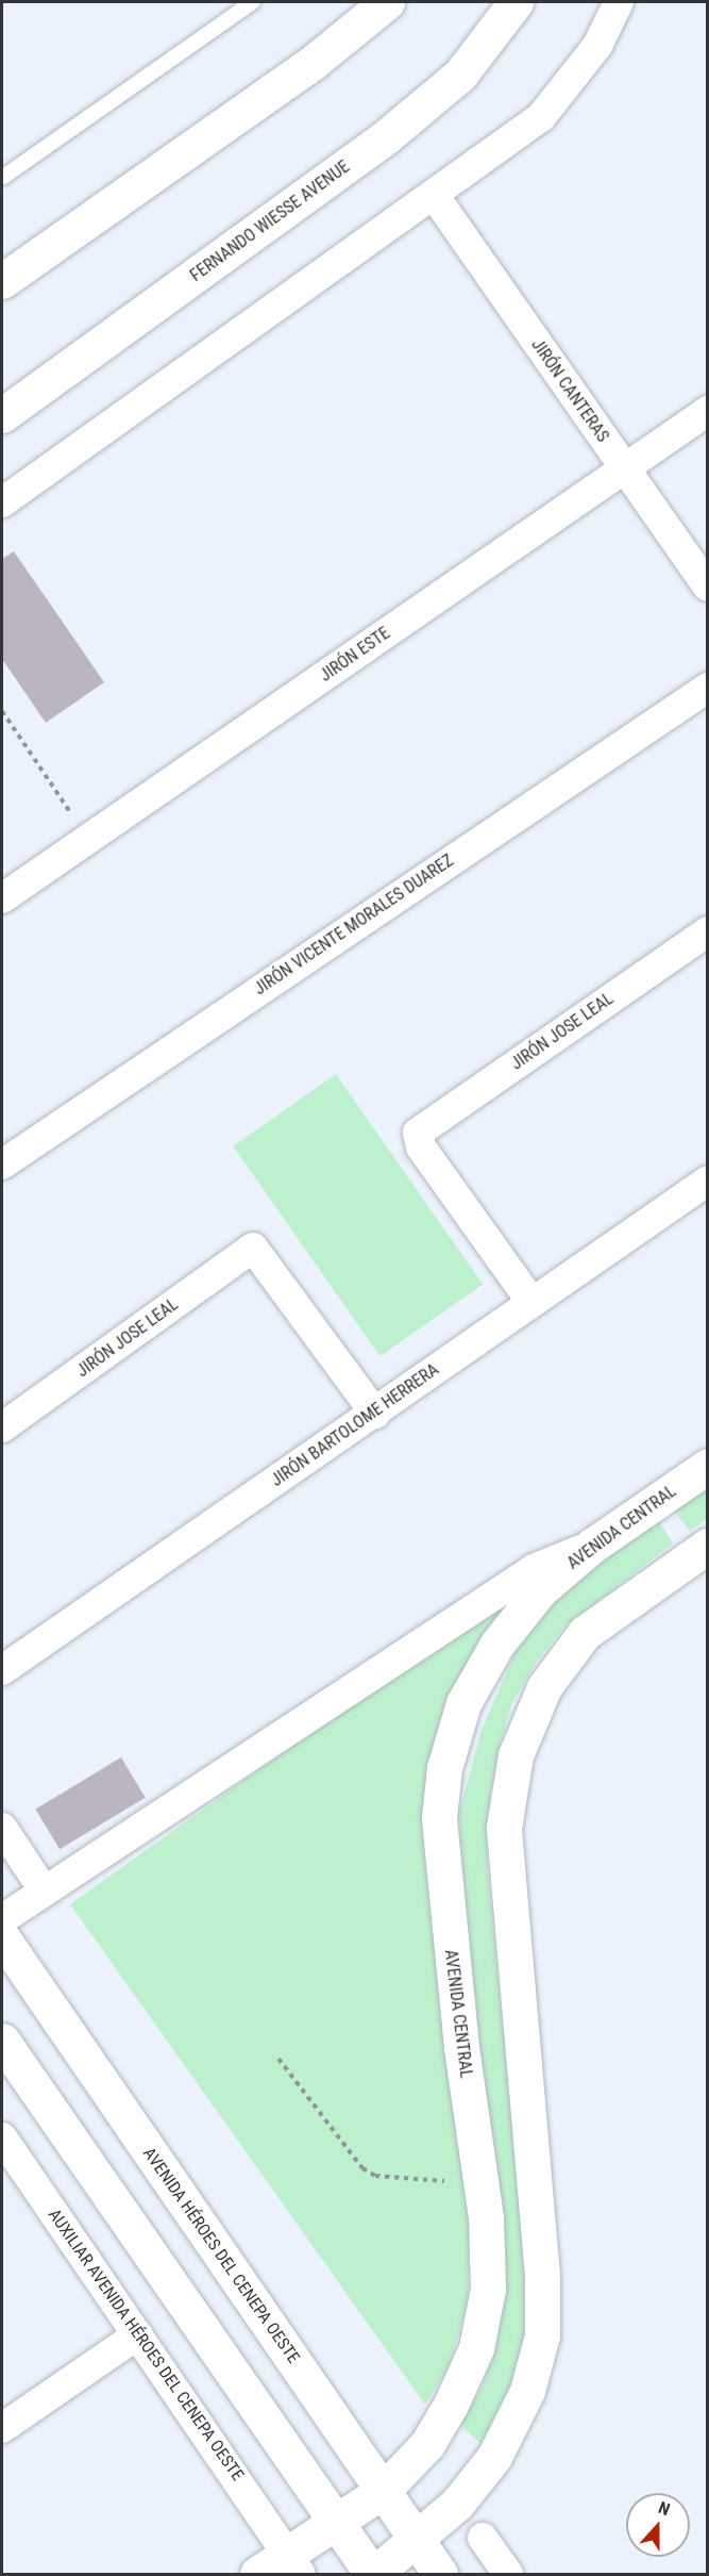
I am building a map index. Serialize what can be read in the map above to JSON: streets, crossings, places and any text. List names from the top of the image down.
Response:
{
  "streets": {
    "main road": ["FERNANDO WIESSE AVENUE", "AVENIDA CENTRAL", "AVENIDA HÉROES DEL CENEPA OESTE"],
    "street": [
      "JIRÓN CANTERAS",
      "JIRÓN ESTE",
      "JIRÓN VICENTE MORALES DUAREZ",
      "JIRÓN JOSE LEAL",
      "JIRÓN BARTOLOME HERRERA",
      "AUXILIAR AVENIDA HÉROES DEL CENEPA OESTE"
    ]
  },
  "crossings": [
    ["JIRÓN CANTERAS", "JIRÓN ESTE"],
    ["JIRÓN JOSE LEAL", "JIRÓN BARTOLOME HERRERA"],
    ["AVENIDA CENTRAL", "AVENIDA HÉROES DEL CENEPA OESTE"],
    ["AVENIDA CENTRAL", "AUXILIAR AVENIDA HÉROES DEL CENEPA OESTE"]
  ],
  "north": "top"
}
